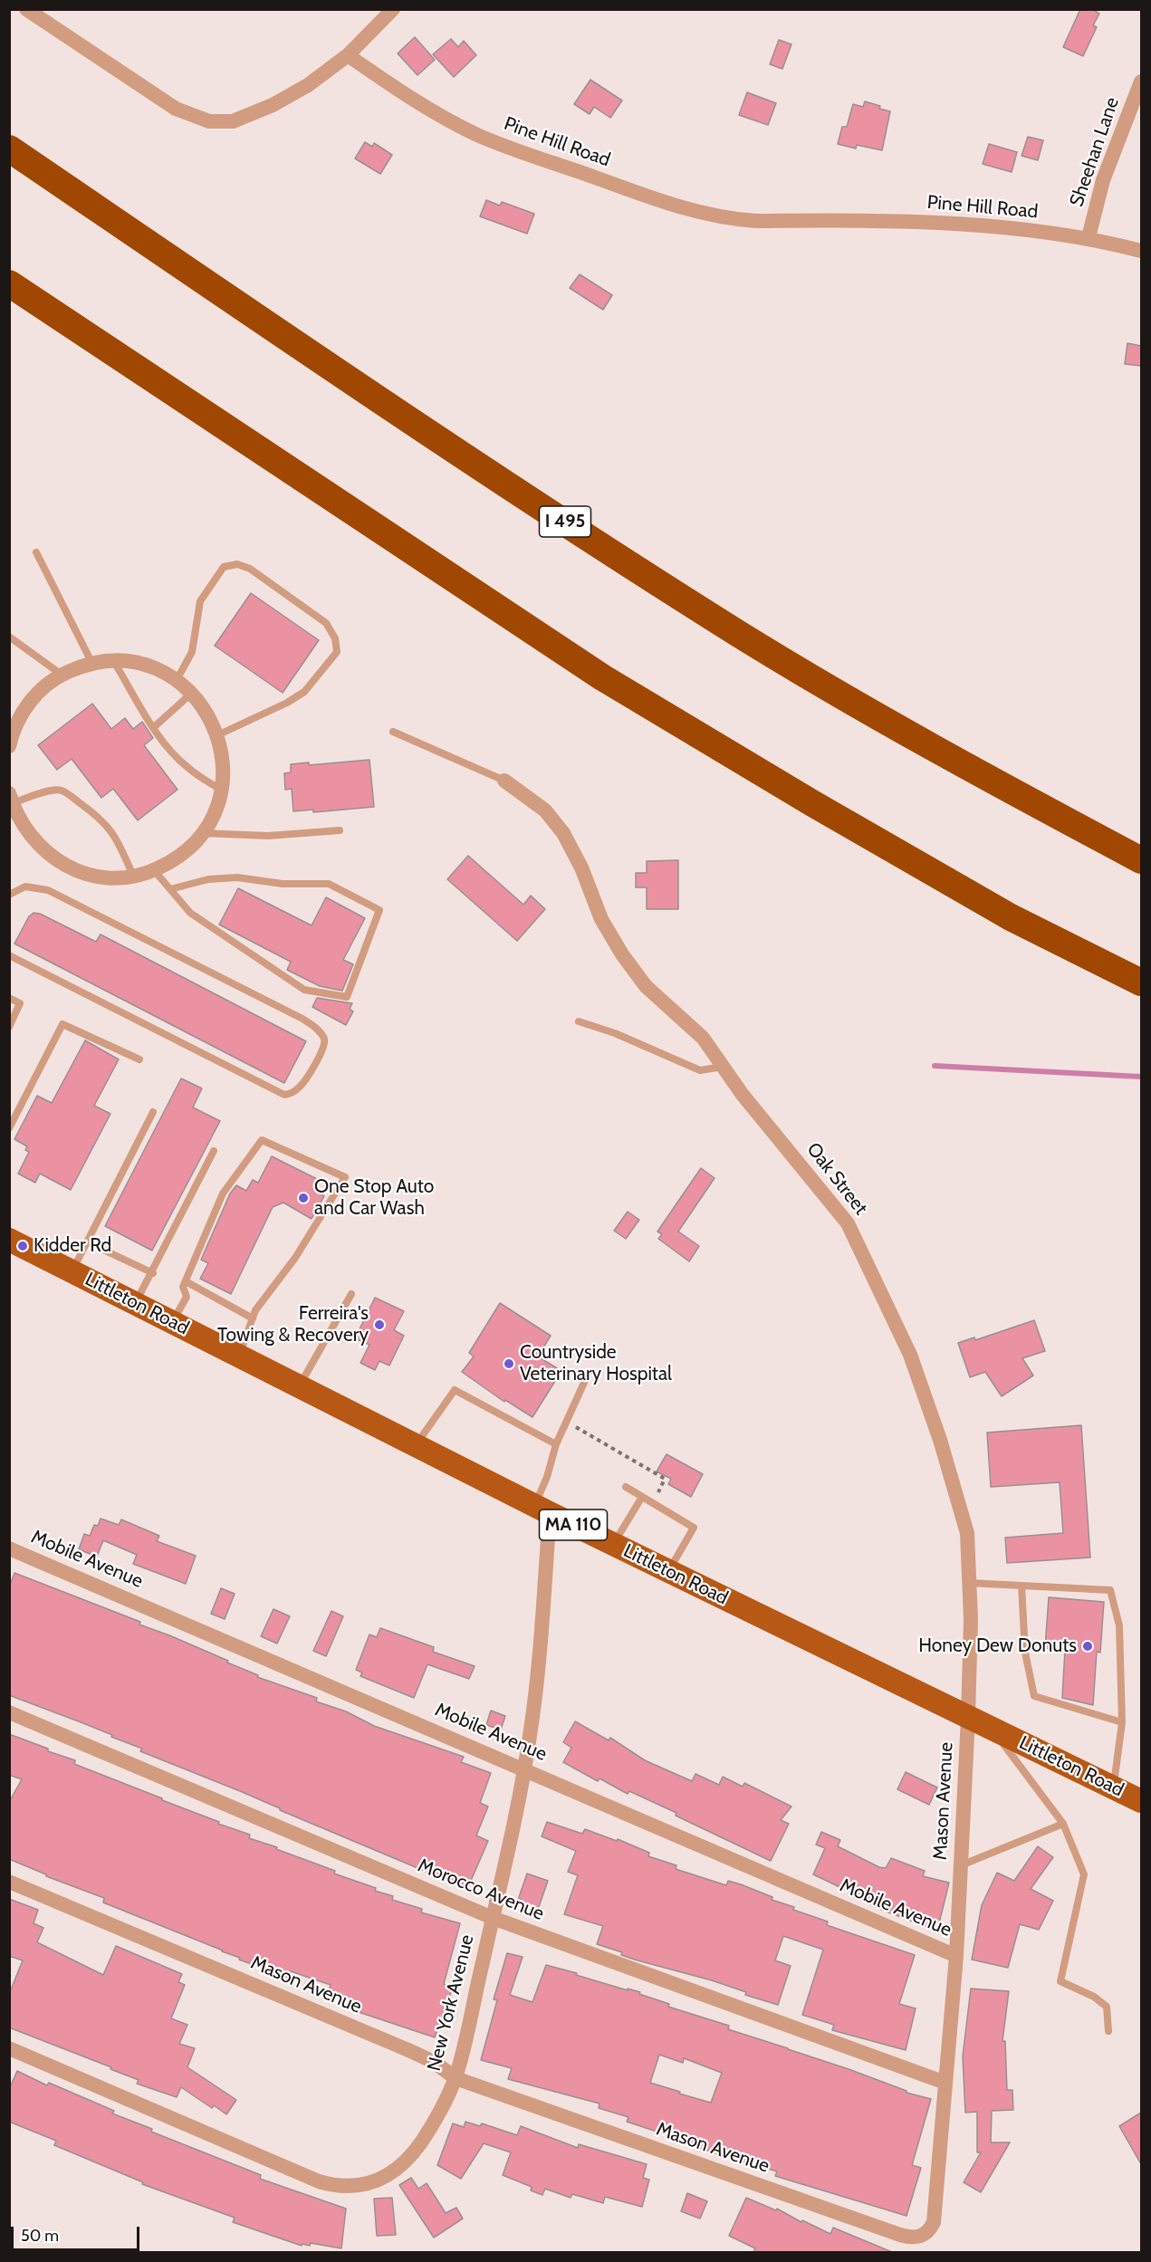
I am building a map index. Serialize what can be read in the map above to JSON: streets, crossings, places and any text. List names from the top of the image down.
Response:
{
  "streets": {
    "highway": ["I 495"],
    "main road": ["Littleton Road", "MA 110"],
    "street": [
      "Pine Hill Road",
      "Sheehan Lane",
      "Oak Street",
      "Mobile Avenue",
      "Mason Avenue",
      "Morocco Avenue",
      "New York Avenue"
    ]
  },
  "crossings": [
    ["Pine Hill Road", "Sheehan Lane"],
    ["Oak Street", "Littleton Road"],
    ["Oak Street", "Mason Avenue"],
    ["Littleton Road", "Mason Avenue"],
    ["Littleton Road", "New York Avenue"],
    ["Mobile Avenue", "Mason Avenue"],
    ["Mobile Avenue", "New York Avenue"],
    ["Mason Avenue", "Morocco Avenue"],
    ["Mason Avenue", "New York Avenue"],
    ["Morocco Avenue", "New York Avenue"]
  ],
  "places": [
    "One Stop Auto and Car Wash",
    "Kidder Rd",
    "Ferreira's Towing & Recovery",
    "Countryside Veterinary Hospital",
    "Honey Dew Donuts"
  ],
  "scale_bar": "50 m"
}
